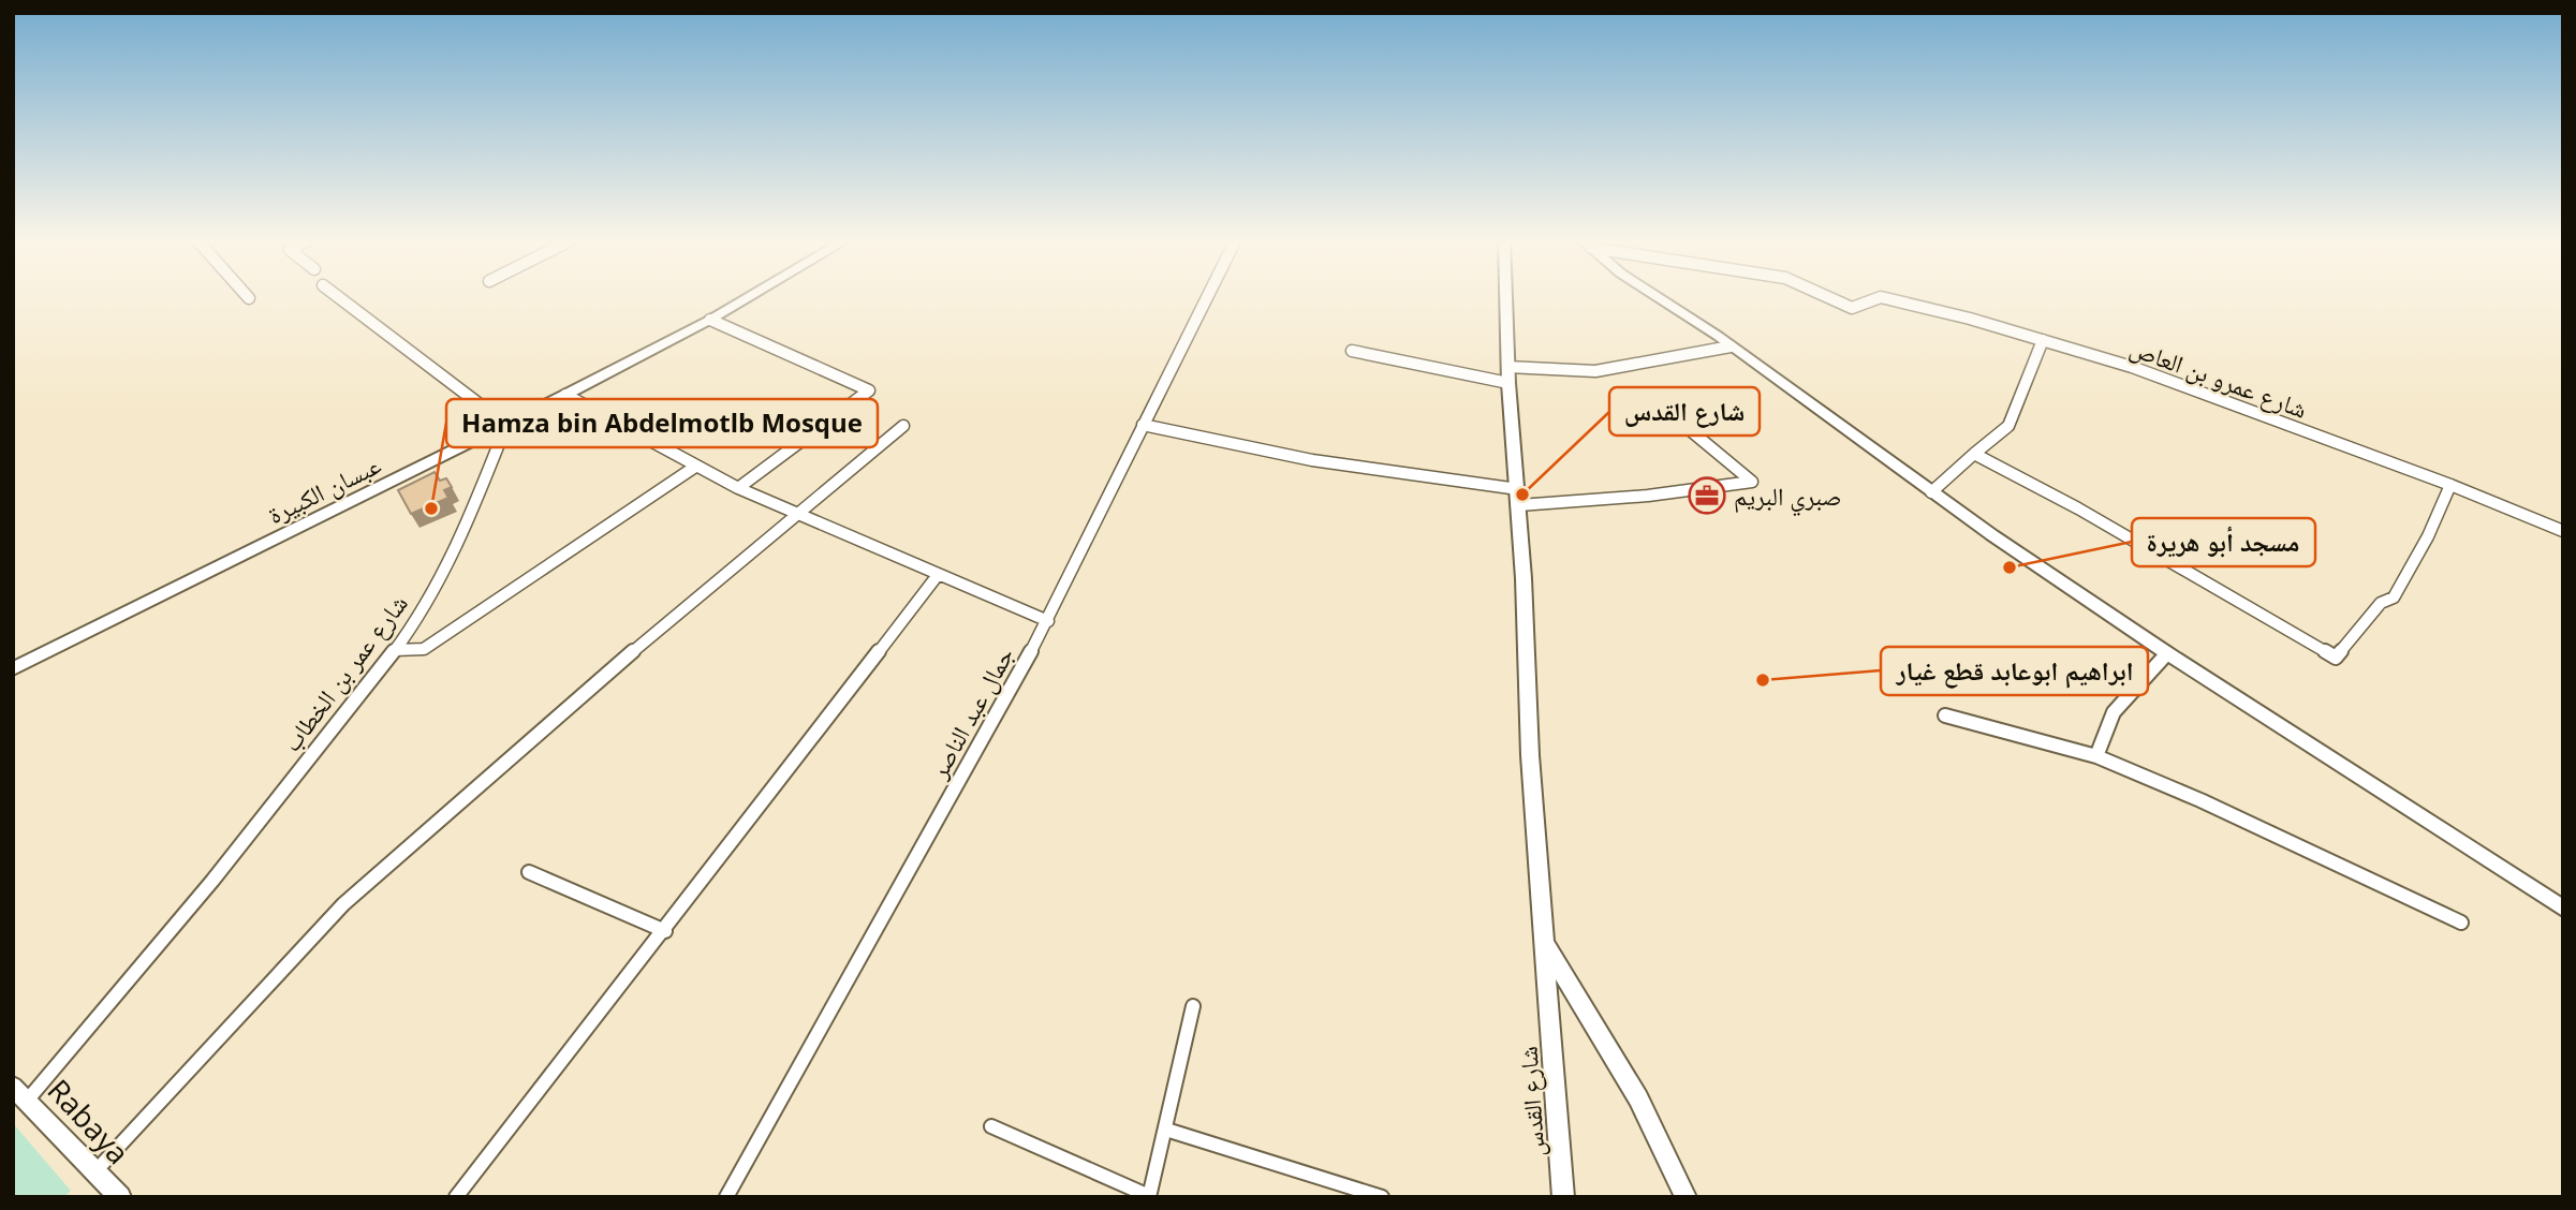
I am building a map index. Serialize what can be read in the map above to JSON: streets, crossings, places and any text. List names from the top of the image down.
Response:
{
  "streets": {
    "main road": ["عبسان الكبيرة", "شارع القدس", "Rabaya"],
    "street": ["شارع عمرو بن العاص", "شارع عمر بن الخطاب", "جمال عبد الناصر"]
  },
  "crossings": [
    ["عبسان الكبيرة", "شارع عمر بن الخطاب"],
    ["شارع عمر بن الخطاب", "Rabaya"]
  ],
  "places": {
    "other": [
      "شارع القدس",
      "Hamza bin Abdelmotlb Mosque",
      "مسجد أبو هريرة",
      "ابراهيم ابوعابد قطع غيار"
    ],
    "office": ["صبري البريم"]
  }
}
